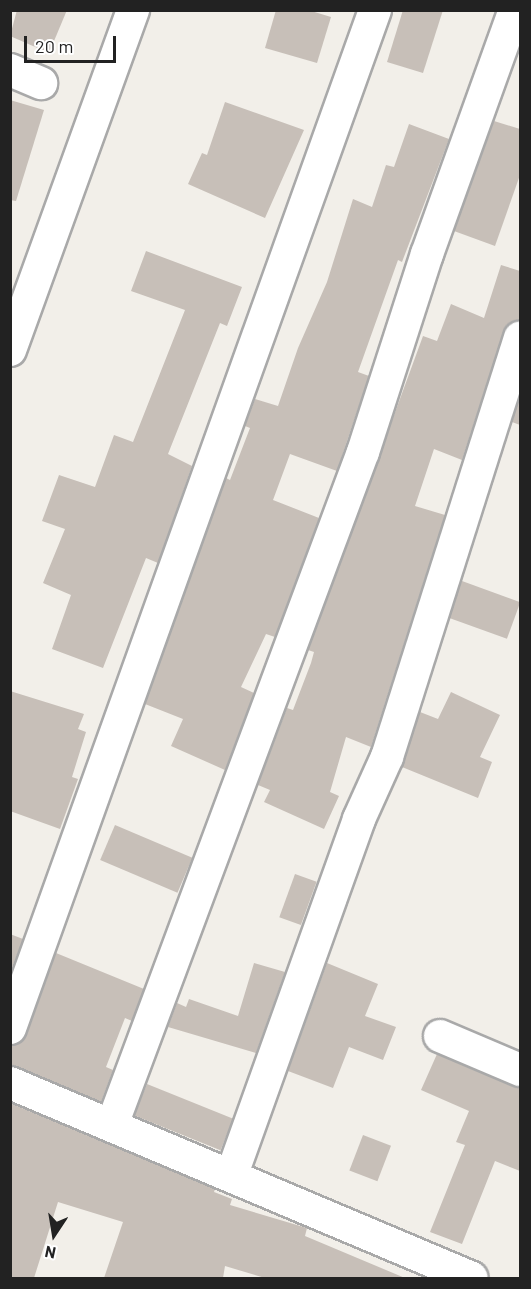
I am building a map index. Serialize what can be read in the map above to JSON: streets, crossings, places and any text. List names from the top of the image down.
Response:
{
  "scale_bar": "20 m",
  "north": "bottom"
}
